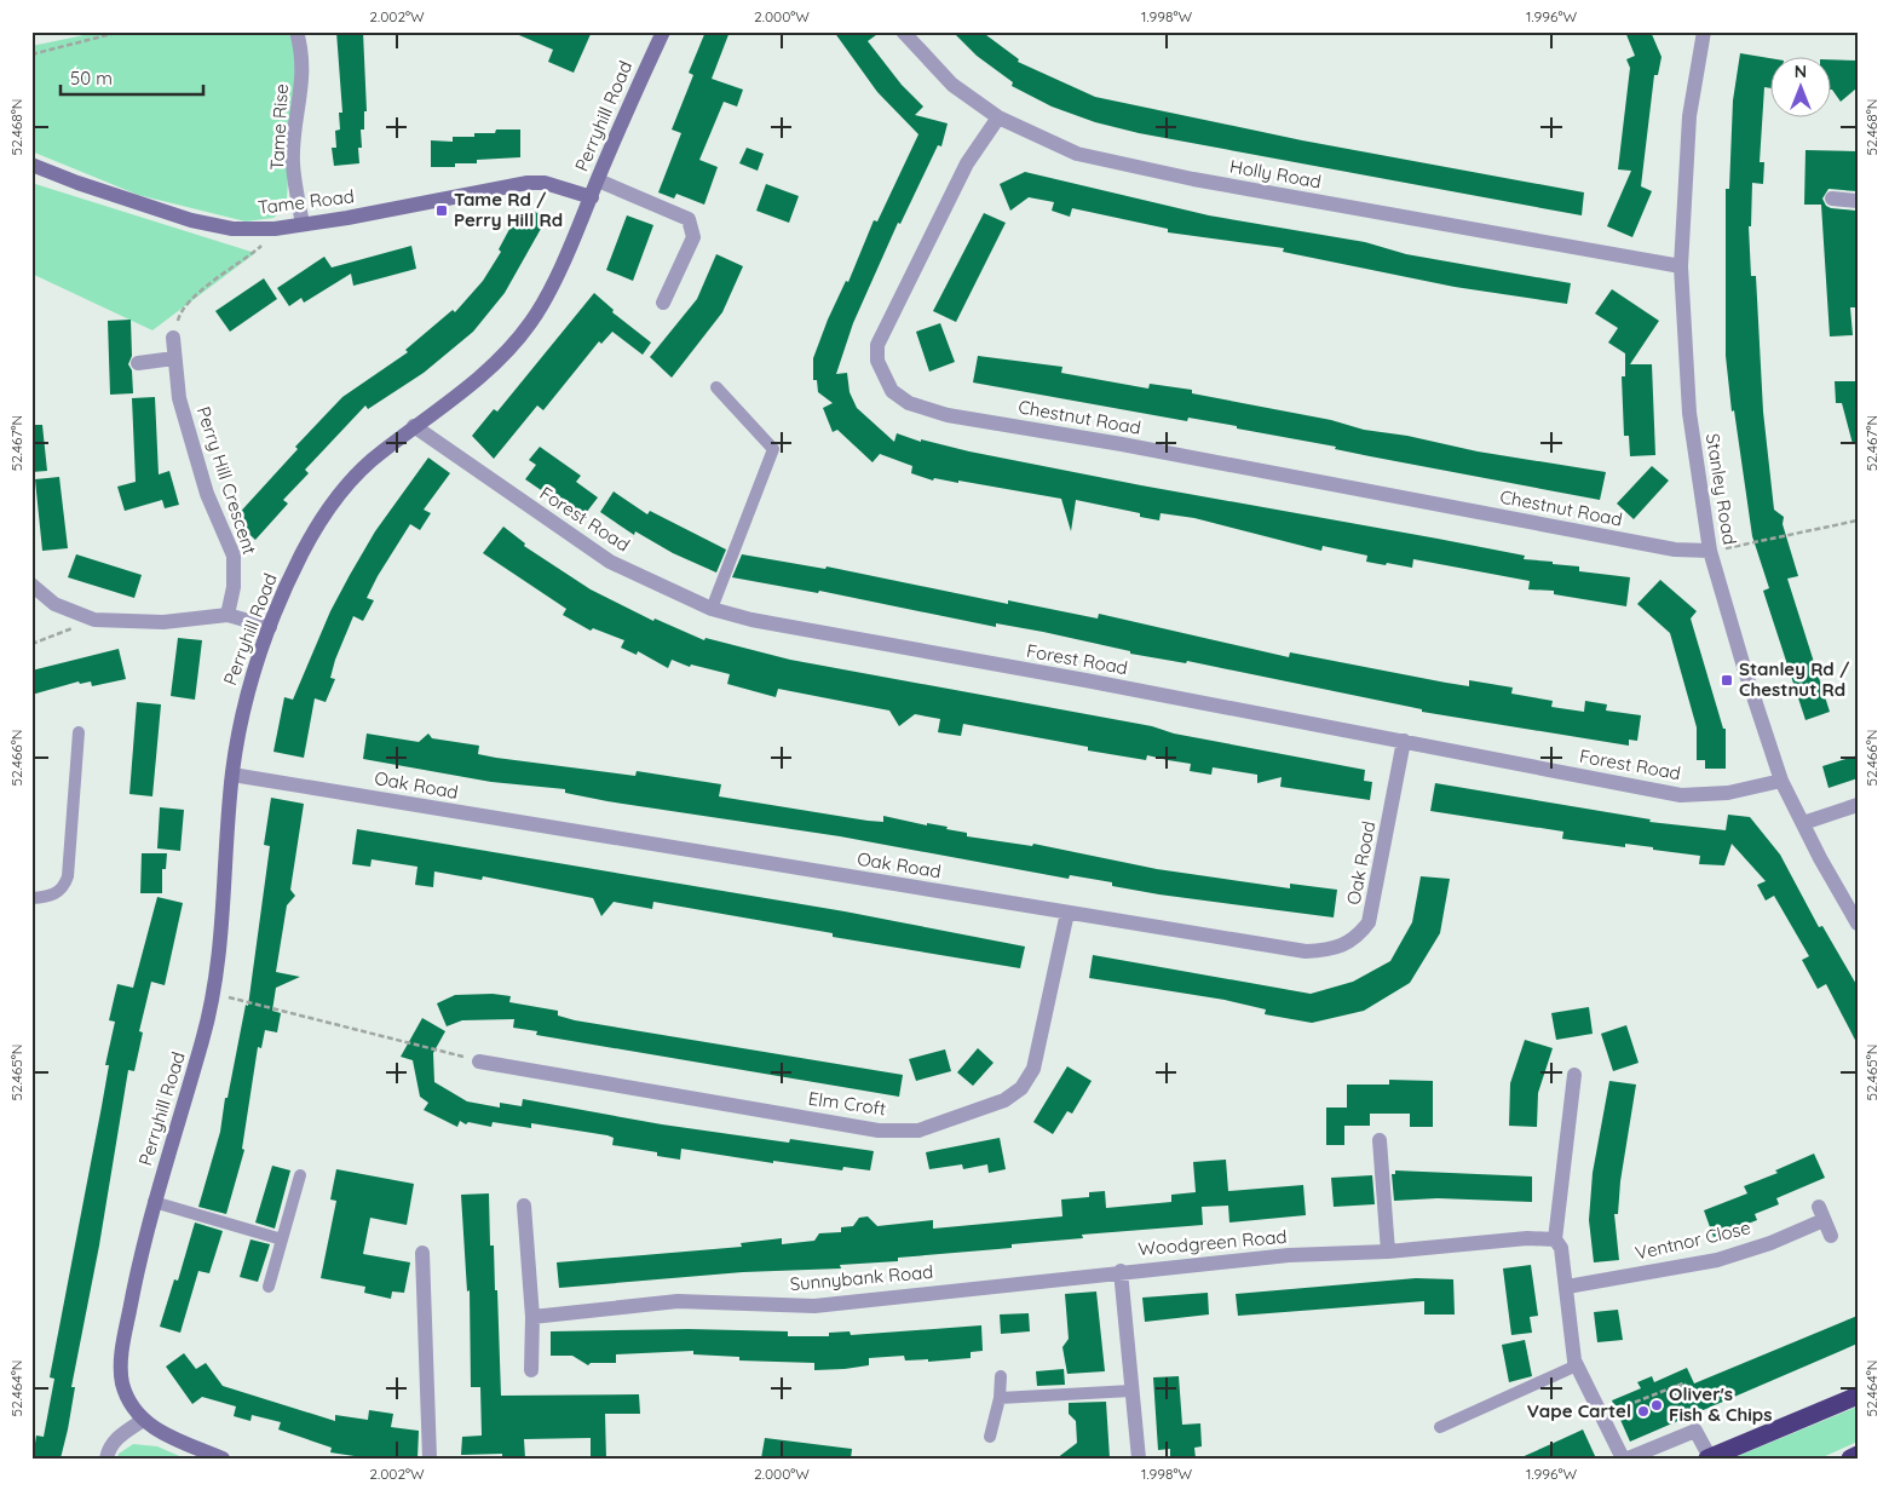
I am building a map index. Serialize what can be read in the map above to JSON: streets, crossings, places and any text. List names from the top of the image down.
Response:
{
  "streets": {
    "street": [
      "Perryhill Road",
      "Tame Rise",
      "Holly Road",
      "Tame Road",
      "Chestnut Road",
      "Perry Hill Crescent",
      "Stanley Road",
      "Forest Road",
      "Oak Road",
      "Elm Croft",
      "Ventnor Close",
      "Woodgreen Road",
      "Sunnybank Road"
    ]
  },
  "crossings": [
    ["Perryhill Road", "Tame Road"],
    ["Perryhill Road", "Forest Road"],
    ["Perryhill Road", "Oak Road"],
    ["Tame Rise", "Tame Road"],
    ["Holly Road", "Chestnut Road"],
    ["Holly Road", "Stanley Road"],
    ["Chestnut Road", "Stanley Road"],
    ["Stanley Road", "Forest Road"],
    ["Forest Road", "Oak Road"],
    ["Oak Road", "Elm Croft"],
    ["Woodgreen Road", "Sunnybank Road"]
  ],
  "places": {
    "transit": ["Tame Rd / Perry Hill Rd", "Stanley Rd / Chestnut Rd"],
    "other": ["Oliver's Fish & Chips", "Vape Cartel"]
  },
  "scale_bar": "50 m",
  "north": "top",
  "coordinates": [
    "2.002°W",
    "2.000°W",
    "1.998°W",
    "1.996°W",
    "52.468°N",
    "52.467°N",
    "52.466°N",
    "52.465°N",
    "52.464°N"
  ]
}
